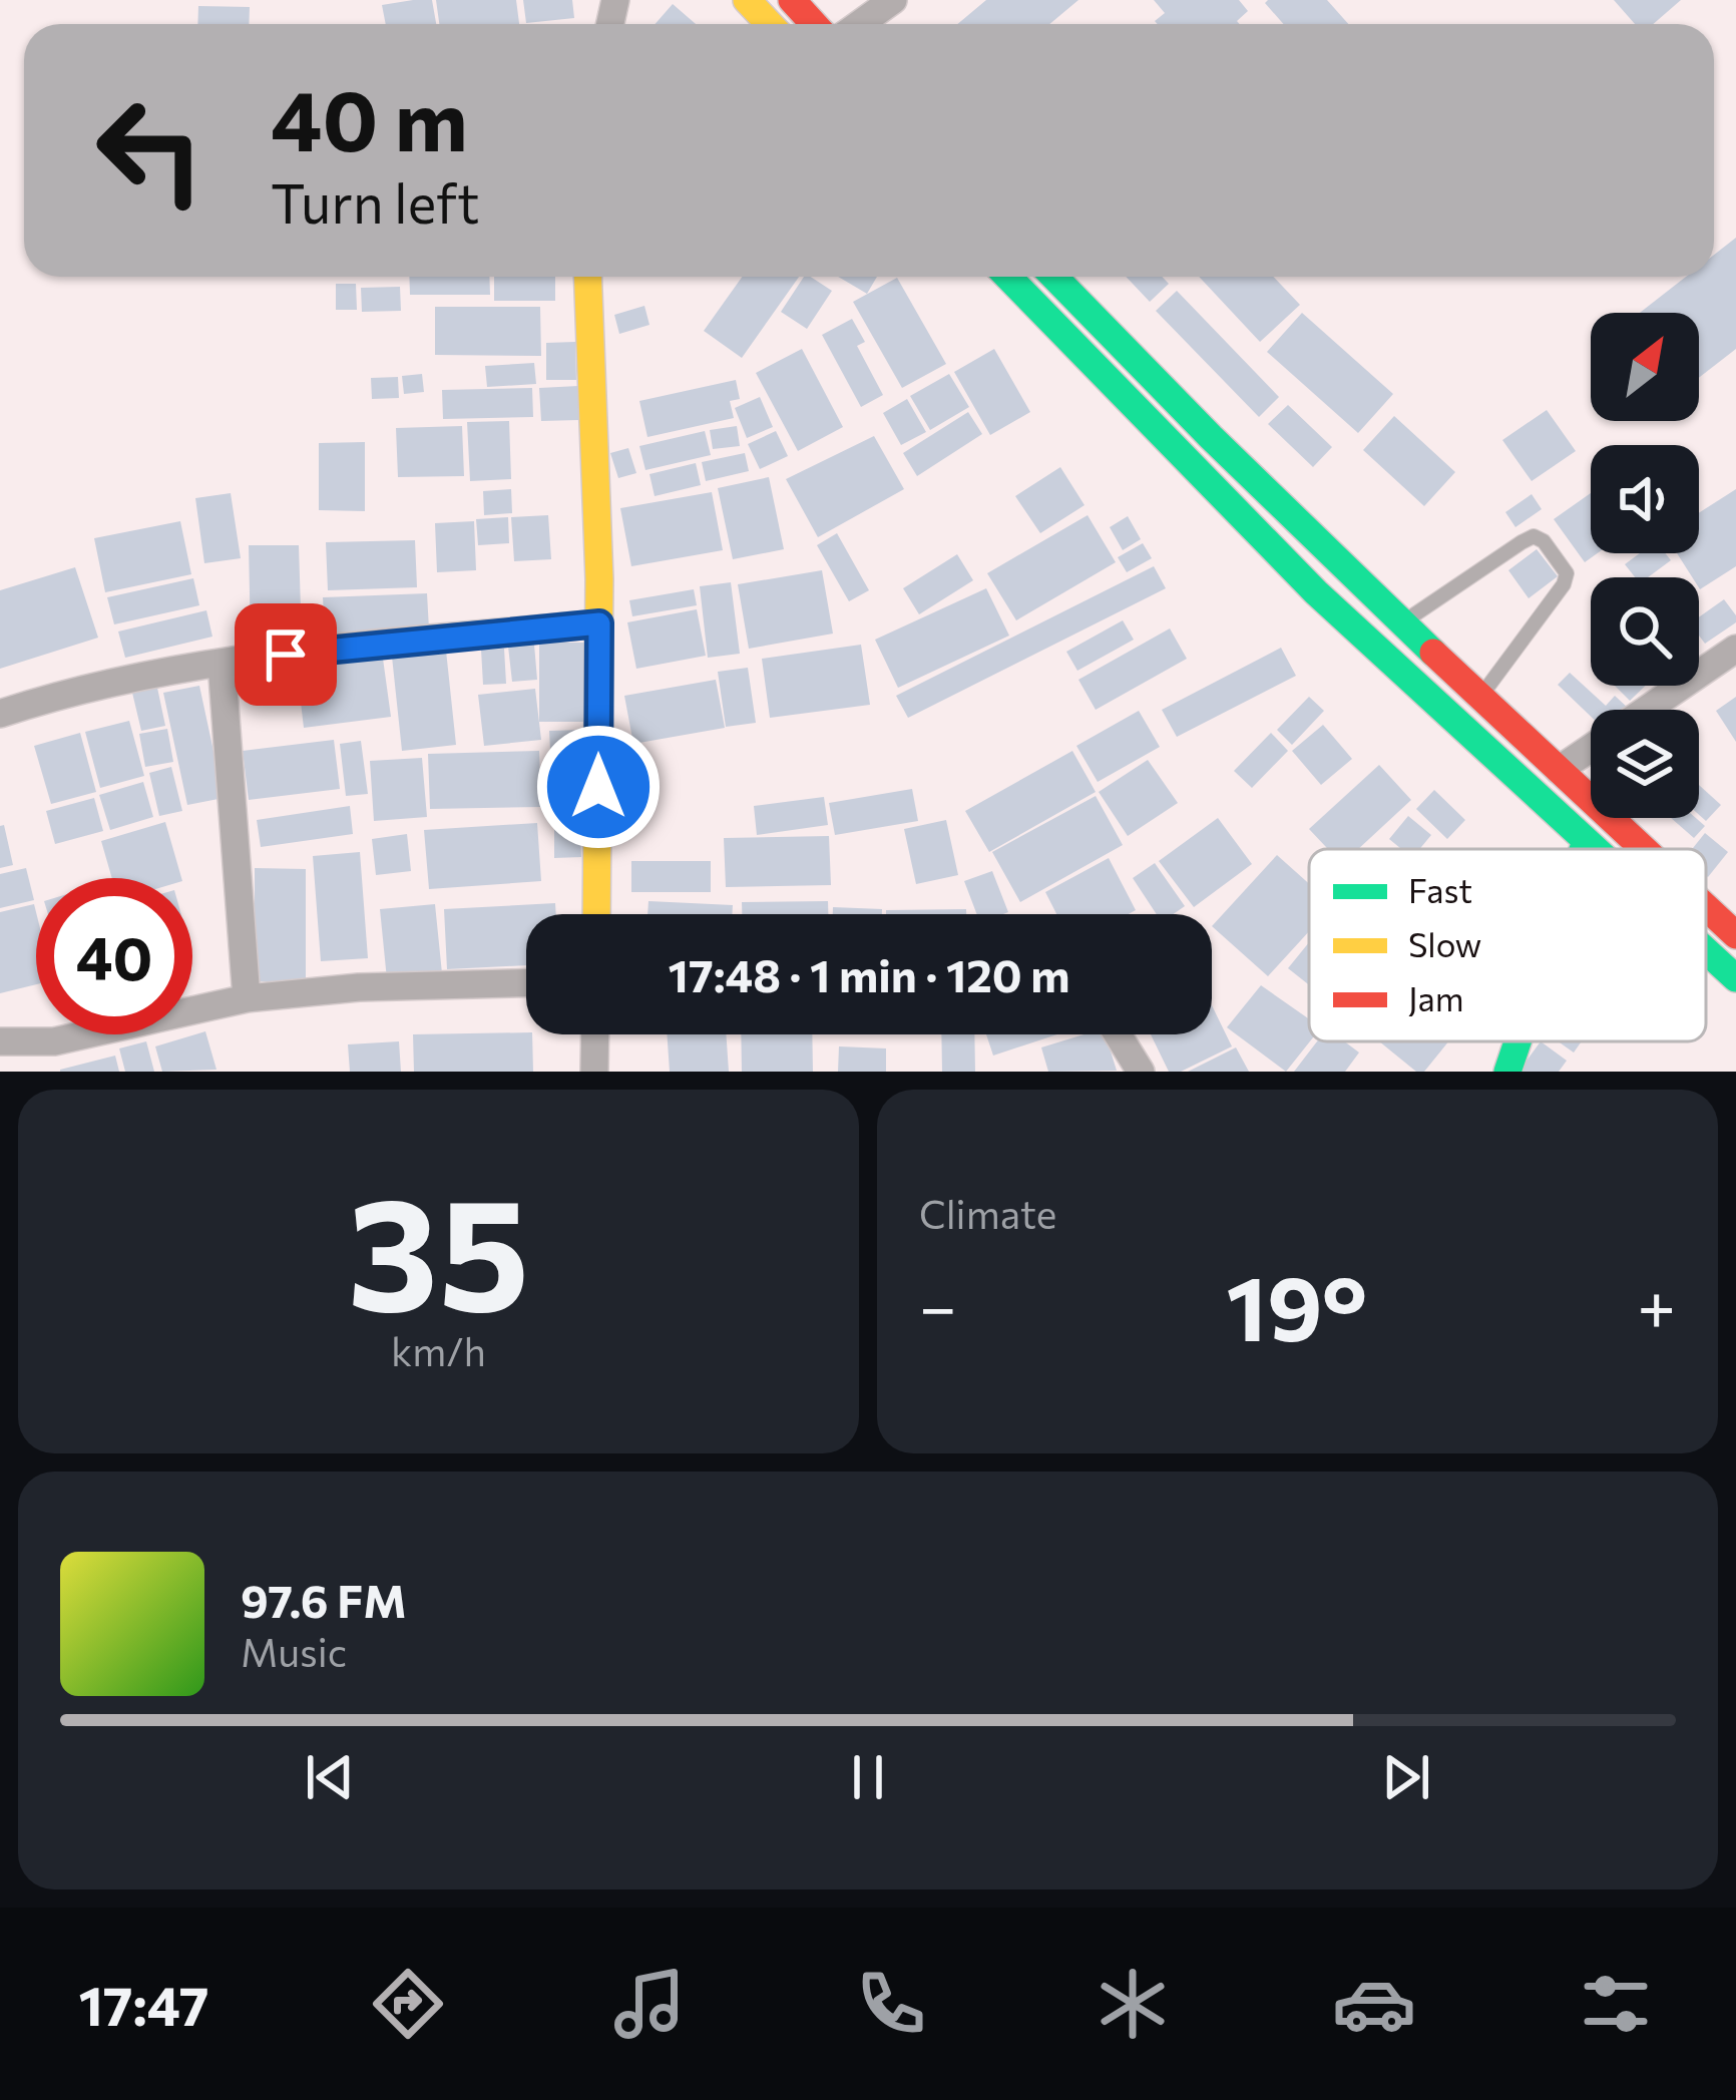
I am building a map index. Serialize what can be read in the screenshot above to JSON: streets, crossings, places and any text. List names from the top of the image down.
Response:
{
  "legend": ["Fast", "Slow", "Jam"],
  "north": "top right",
  "page": {
    "turn": ["40 m", "Turn left"],
    "limit": "40",
    "trip": "17:48 · 1 min · 120 m",
    "tile": [
      ["35", "km/h"],
      "Climate"
    ],
    "heat": ["−", "19°", "+"],
    "song": ["97.6 FM", "Music"],
    "tabs": "17:47"
  }
}
